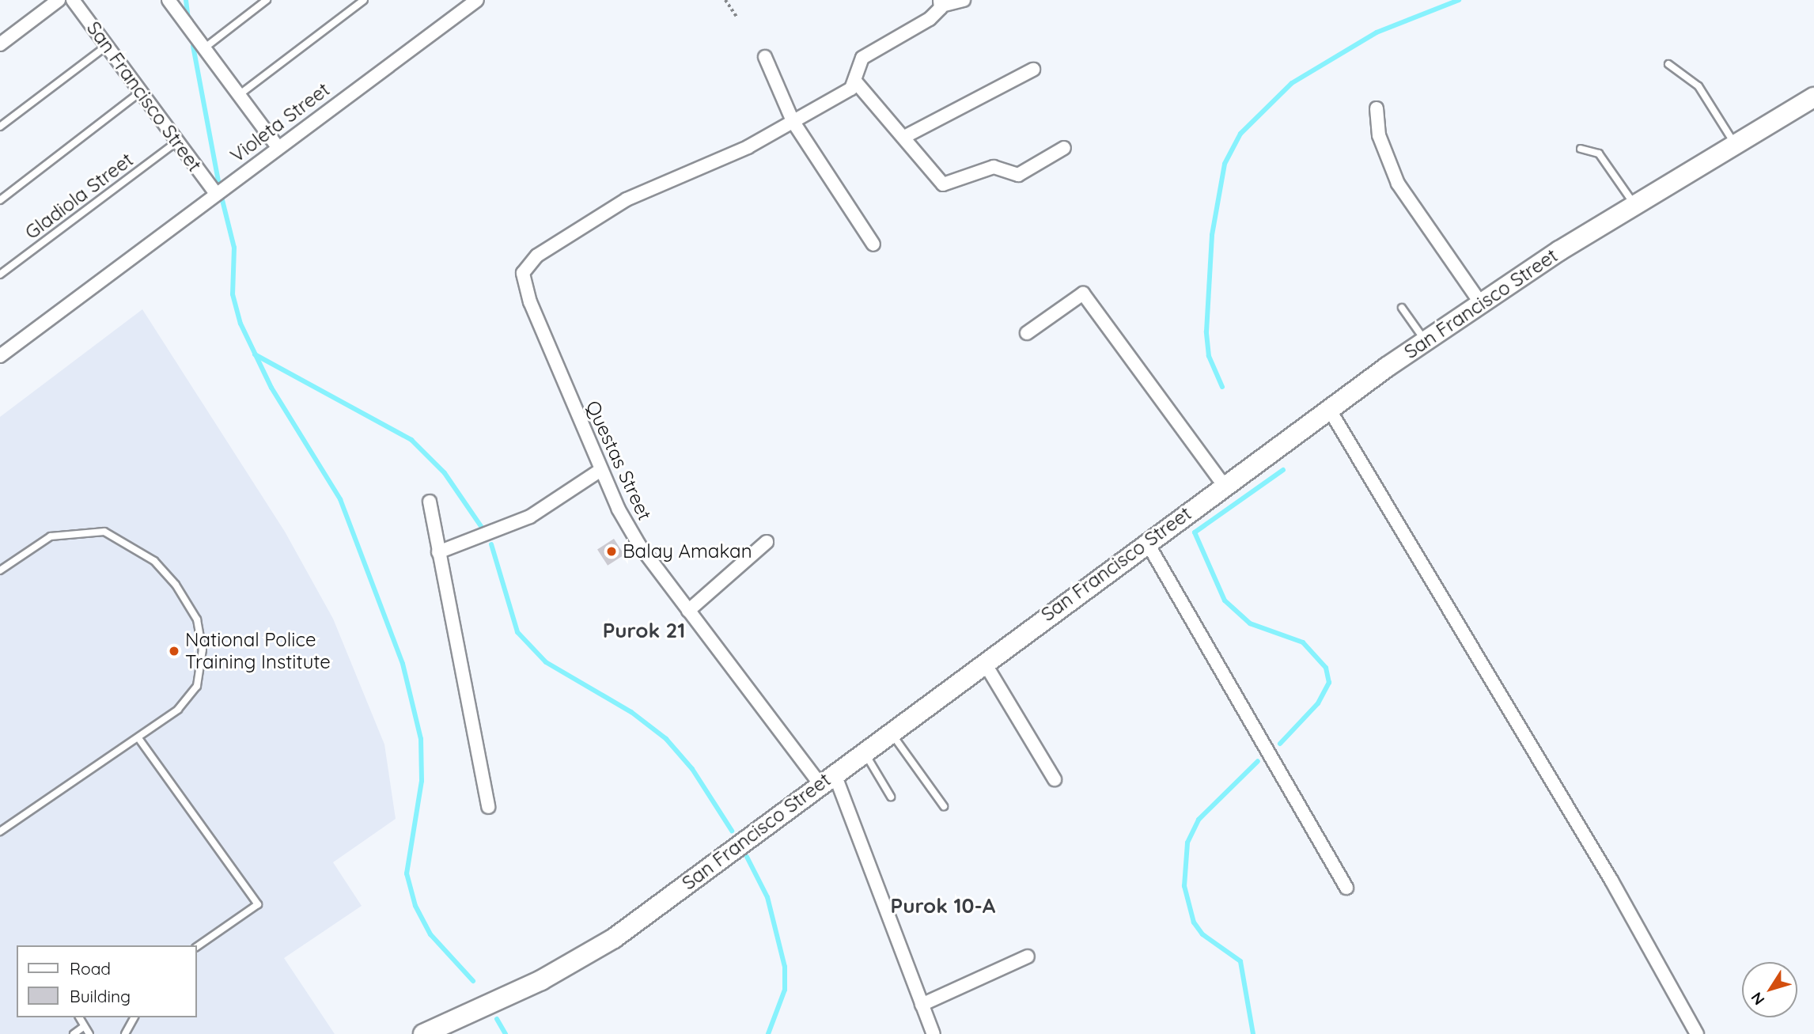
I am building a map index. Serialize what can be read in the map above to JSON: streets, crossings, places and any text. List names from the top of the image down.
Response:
{
  "streets": {
    "main road": ["San Francisco Street"],
    "street": ["Violeta Street", "Questas Street"],
    "lane": ["Gladiola Street"]
  },
  "crossings": [
    ["San Francisco Street", "Violeta Street"],
    ["San Francisco Street", "Gladiola Street"],
    ["San Francisco Street", "Questas Street"]
  ],
  "districts": ["Purok 21", "Purok 10-A"],
  "places": ["Balay Amakan", "National Police Training Institute"],
  "legend": ["Road", "Building"],
  "north": "bottom left"
}
